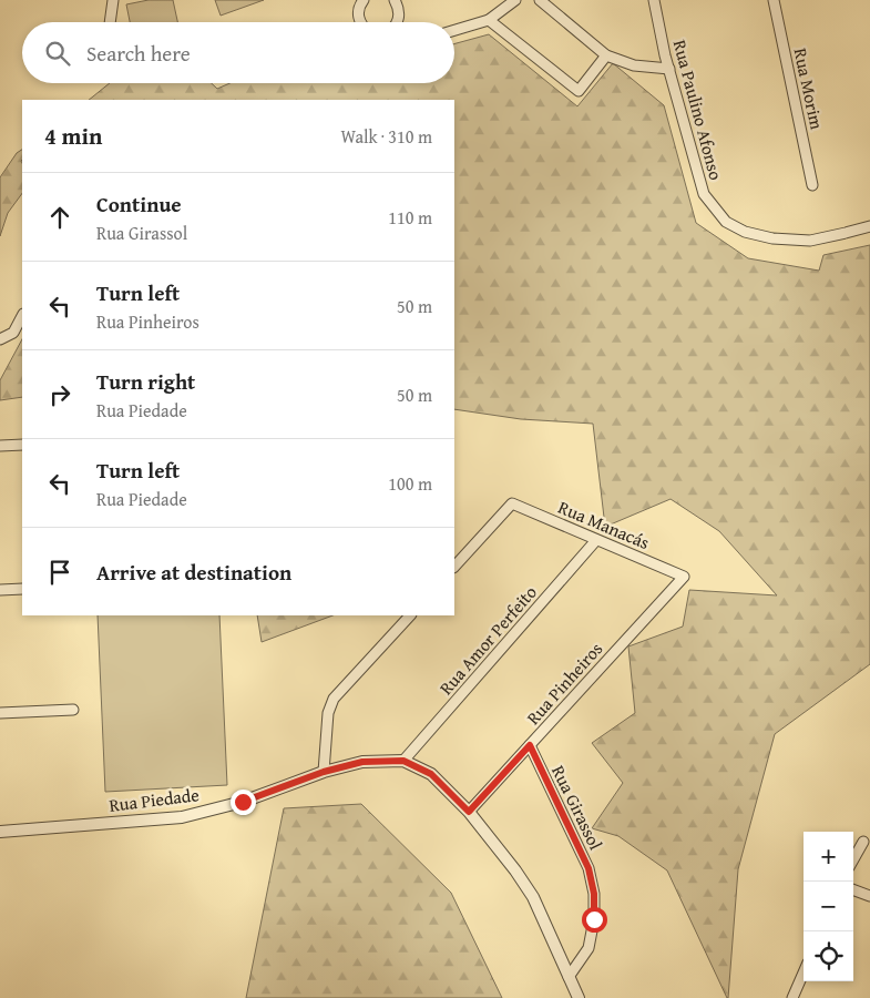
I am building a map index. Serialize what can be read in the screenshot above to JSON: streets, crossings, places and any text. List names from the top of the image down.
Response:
{
  "streets": {
    "street": [
      "Rua Morim",
      "Rua Paulino Afonso",
      "Rua Manacás",
      "Rua Amor Perfeito",
      "Rua Pinheiros",
      "Rua Piedade",
      "Rua Girassol"
    ]
  },
  "crossings": [
    ["Rua Manacás", "Rua Amor Perfeito"],
    ["Rua Manacás", "Rua Pinheiros"],
    ["Rua Amor Perfeito", "Rua Piedade"],
    ["Rua Pinheiros", "Rua Piedade"],
    ["Rua Pinheiros", "Rua Girassol"],
    ["Rua Piedade", "Rua Girassol"]
  ],
  "page": {
    "search": "Search here",
    "heading": ["4 min", "Walk · 310 m"],
    "list": [
      ["Continue", "Rua Girassol", "110 m"],
      ["Turn left", "Rua Pinheiros", "50 m"],
      ["Turn right", "Rua Piedade", "50 m"],
      ["Turn left", "Rua Piedade", "100 m"],
      "Arrive at destination"
    ],
    "map_buttons": ["+", "−"]
  }
}
